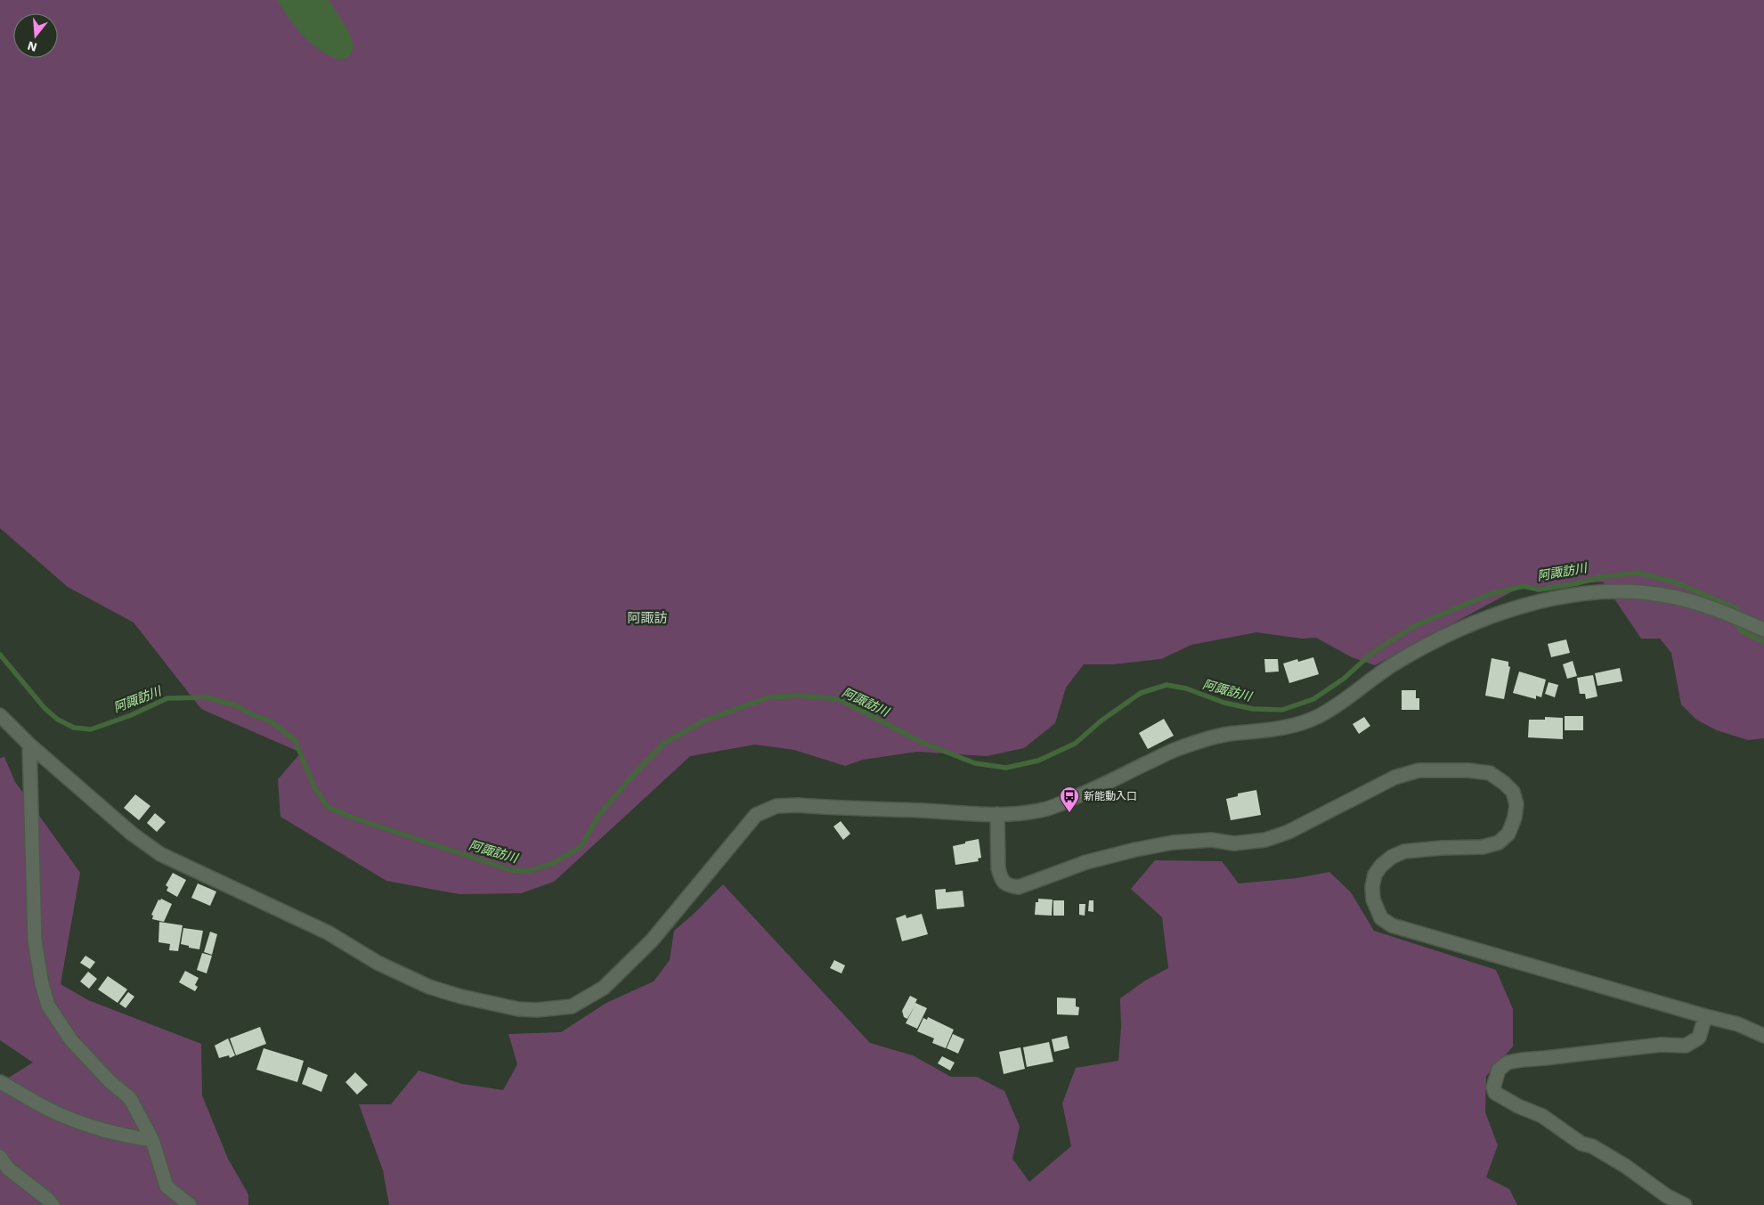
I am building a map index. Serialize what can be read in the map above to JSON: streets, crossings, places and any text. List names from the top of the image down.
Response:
{
  "districts": ["阿諏訪"],
  "water": ["阿諏訪川"],
  "places": {
    "bus stop": ["新能動入口"]
  },
  "north": "bottom"
}
